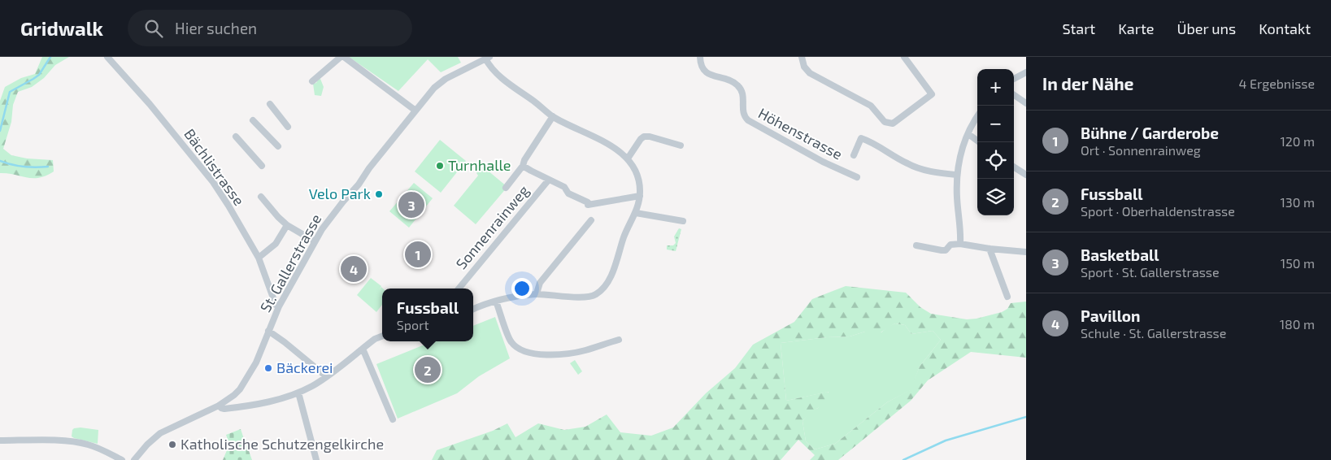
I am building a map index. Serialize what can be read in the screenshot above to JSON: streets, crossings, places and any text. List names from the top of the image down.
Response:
{
  "streets": {
    "street": [
      "Höhenstrasse",
      "Bächlistrasse",
      "Sonnenrainweg",
      "St. Gallerstrasse"
    ]
  },
  "crossings": [
    ["Bächlistrasse", "St. Gallerstrasse"]
  ],
  "places": [
    "Turnhalle",
    "Velo Park",
    "Bäckerei",
    "Katholische Schutzengelkirche"
  ],
  "page": {
    "header": "Gridwalk",
    "search": "Hier suchen",
    "nav": [
      "Start",
      "Karte",
      "Über uns",
      "Kontakt"
    ],
    "heading": ["In der Nähe", "4 Ergebnisse"],
    "map_buttons": ["+", "−"],
    "list": [
      {
        "mark": "1",
        "name": "Bühne / Garderobe",
        "note": "Ort · Sonnenrainweg",
        "value": "120 m"
      },
      {
        "mark": "2",
        "name": "Fussball",
        "note": "Sport · Oberhaldenstrasse",
        "value": "130 m"
      },
      {
        "mark": "3",
        "name": "Basketball",
        "note": "Sport · St. Gallerstrasse",
        "value": "150 m"
      },
      {
        "mark": "4",
        "name": "Pavillon",
        "note": "Schule · St. Gallerstrasse",
        "value": "180 m"
      }
    ],
    "pins": [
      "3",
      "1",
      "4",
      "2"
    ],
    "popup": ["Fussball", "Sport"]
  }
}
